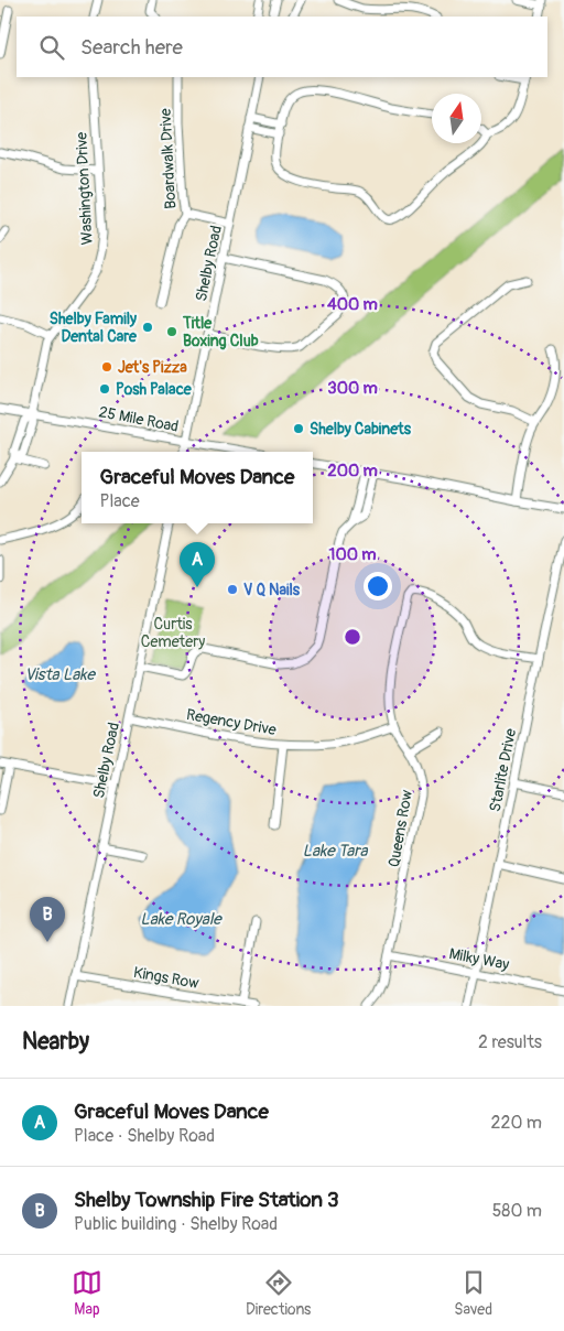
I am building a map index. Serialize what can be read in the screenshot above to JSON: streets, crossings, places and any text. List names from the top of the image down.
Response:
{
  "streets": {
    "street": [
      "Boardwalk Drive",
      "Washington Drive",
      "Shelby Road",
      "25 Mile Road",
      "Regency Drive",
      "Starlite Drive",
      "Queens Row",
      "Milky Way",
      "Kings Row"
    ]
  },
  "crossings": [
    ["Washington Drive", "25 Mile Road"],
    ["Shelby Road", "25 Mile Road"],
    ["Shelby Road", "Regency Drive"],
    ["Shelby Road", "Kings Row"],
    ["Regency Drive", "Queens Row"],
    ["Starlite Drive", "Queens Row"],
    ["Starlite Drive", "Milky Way"],
    ["Queens Row", "Milky Way"]
  ],
  "water": ["Vista Lake", "Lake Tara", "Lake Royale"],
  "parks": ["Curtis Cemetery"],
  "places": [
    "Shelby Family Dental Care",
    "Title Boxing Club",
    "Jet's Pizza",
    "Posh Palace",
    "Shelby Cabinets",
    "V Q Nails"
  ],
  "north": "top",
  "page": {
    "search": "Search here",
    "popup": ["Graceful Moves Dance", "Place"],
    "pins": ["A", "B"],
    "heading": ["Nearby", "2 results"],
    "list": [
      {
        "mark": "A",
        "name": "Graceful Moves Dance",
        "note": "Place · Shelby Road",
        "value": "220 m"
      },
      {
        "mark": "B",
        "name": "Shelby Township Fire Station 3",
        "note": "Public building · Shelby Road",
        "value": "580 m"
      }
    ],
    "nav": ["Map", "Directions", "Saved"]
  },
  "rings": [
    "400 m",
    "300 m",
    "200 m",
    "100 m"
  ]
}
